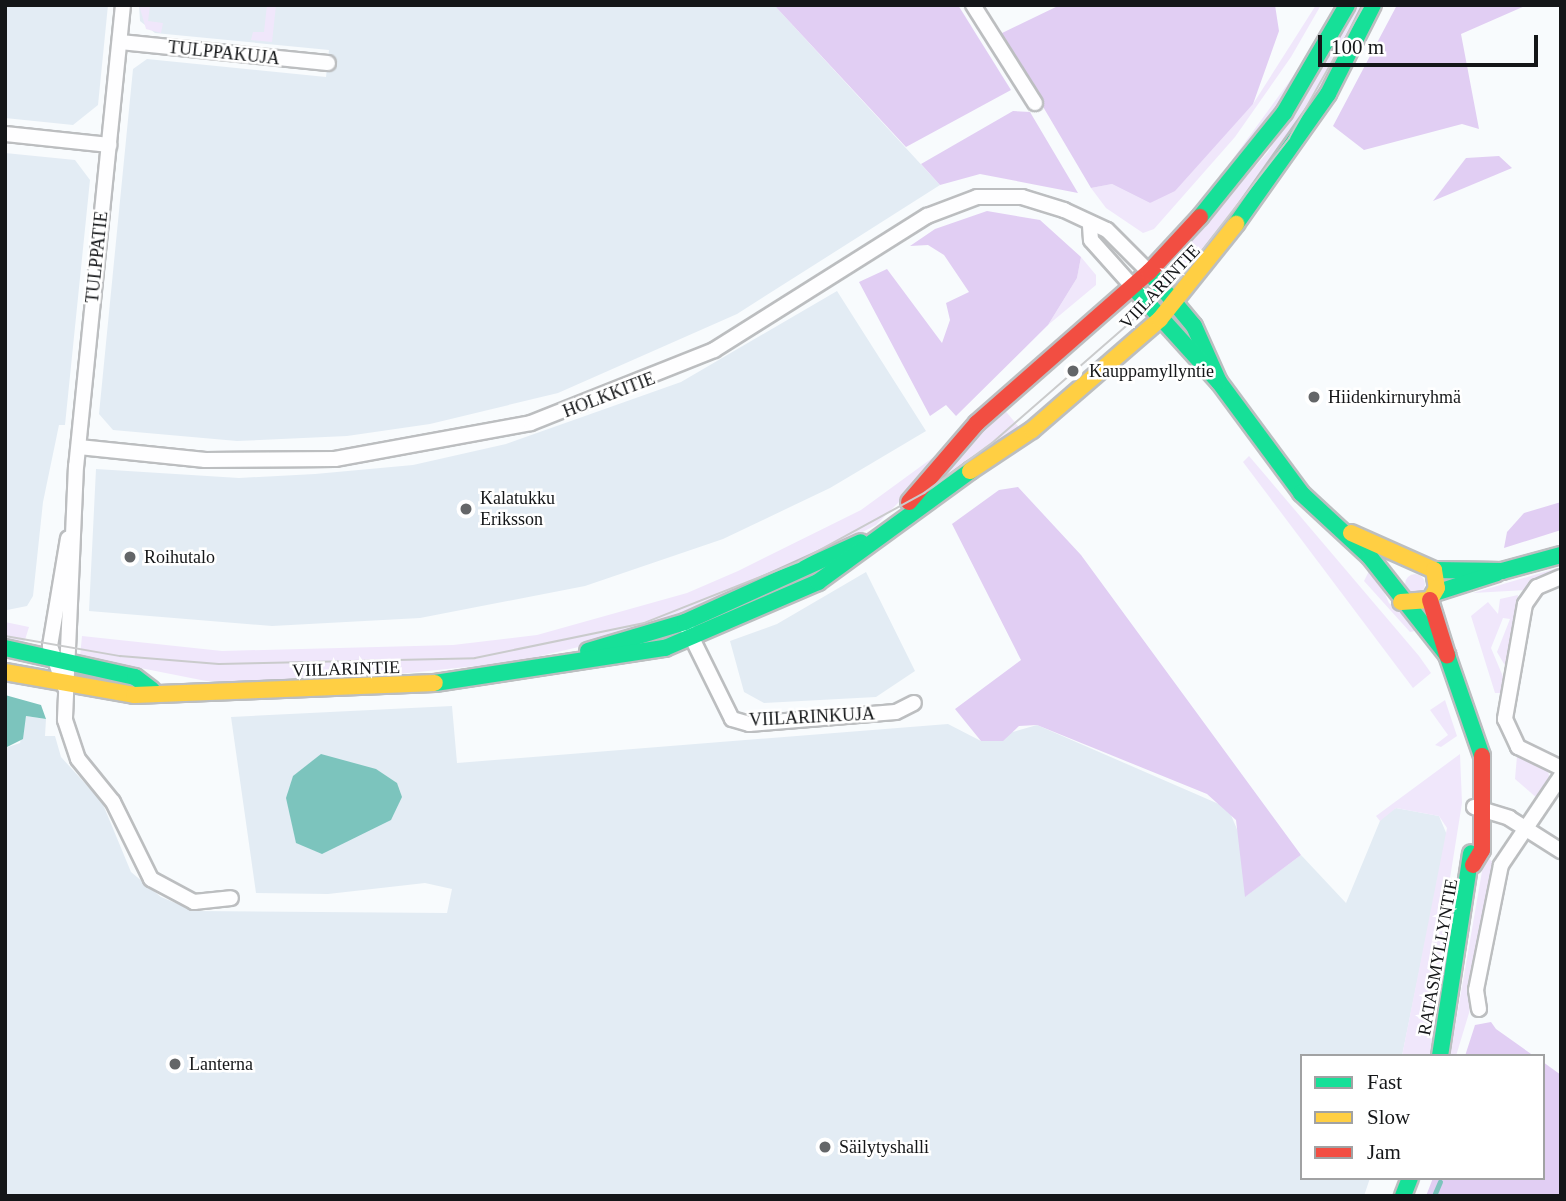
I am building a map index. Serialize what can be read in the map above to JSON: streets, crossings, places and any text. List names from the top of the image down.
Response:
{
  "streets": {
    "main road": ["VIILARINTIE", "RATASMYLLYNTIE"],
    "street": [
      "TULPPAKUJA",
      "TULPPATIE",
      "HOLKKITIE",
      "VIILARINKUJA"
    ]
  },
  "crossings": [
    ["TULPPAKUJA", "TULPPATIE"],
    ["TULPPATIE", "VIILARINTIE"],
    ["TULPPATIE", "HOLKKITIE"],
    ["VIILARINTIE", "HOLKKITIE"],
    ["VIILARINTIE", "VIILARINKUJA"]
  ],
  "places": [
    "Kauppamyllyntie",
    "Hiidenkirnuryhmä",
    "Kalatukku Eriksson",
    "Roihutalo",
    "Lanterna",
    "Säilytyshalli"
  ],
  "legend": ["Fast", "Slow", "Jam"],
  "scale_bar": "100 m"
}
